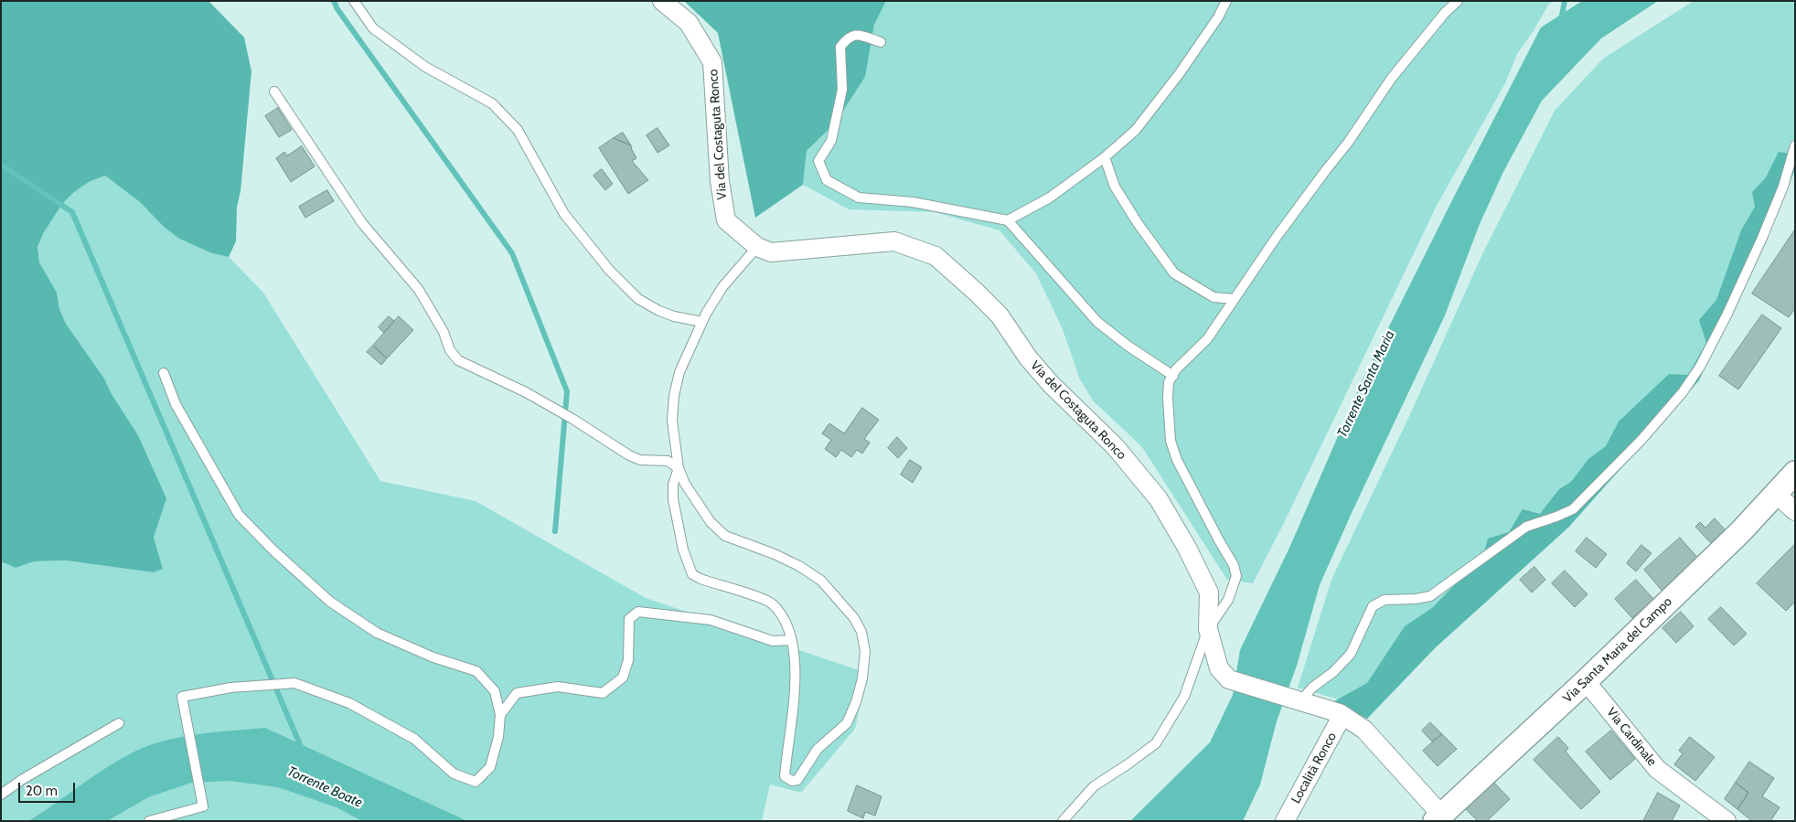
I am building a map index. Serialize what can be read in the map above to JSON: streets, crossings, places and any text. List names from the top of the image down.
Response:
{
  "streets": {
    "street": [
      "Via del Costaguta Ronco",
      "Via Santa Maria del Campo",
      "Via Cardinale",
      "Località Ronco"
    ]
  },
  "crossings": [
    ["Via Santa Maria del Campo", "Via Cardinale"]
  ],
  "water": ["Torrente Santa Maria", "Torrente Boate"],
  "scale_bar": "20 m"
}
